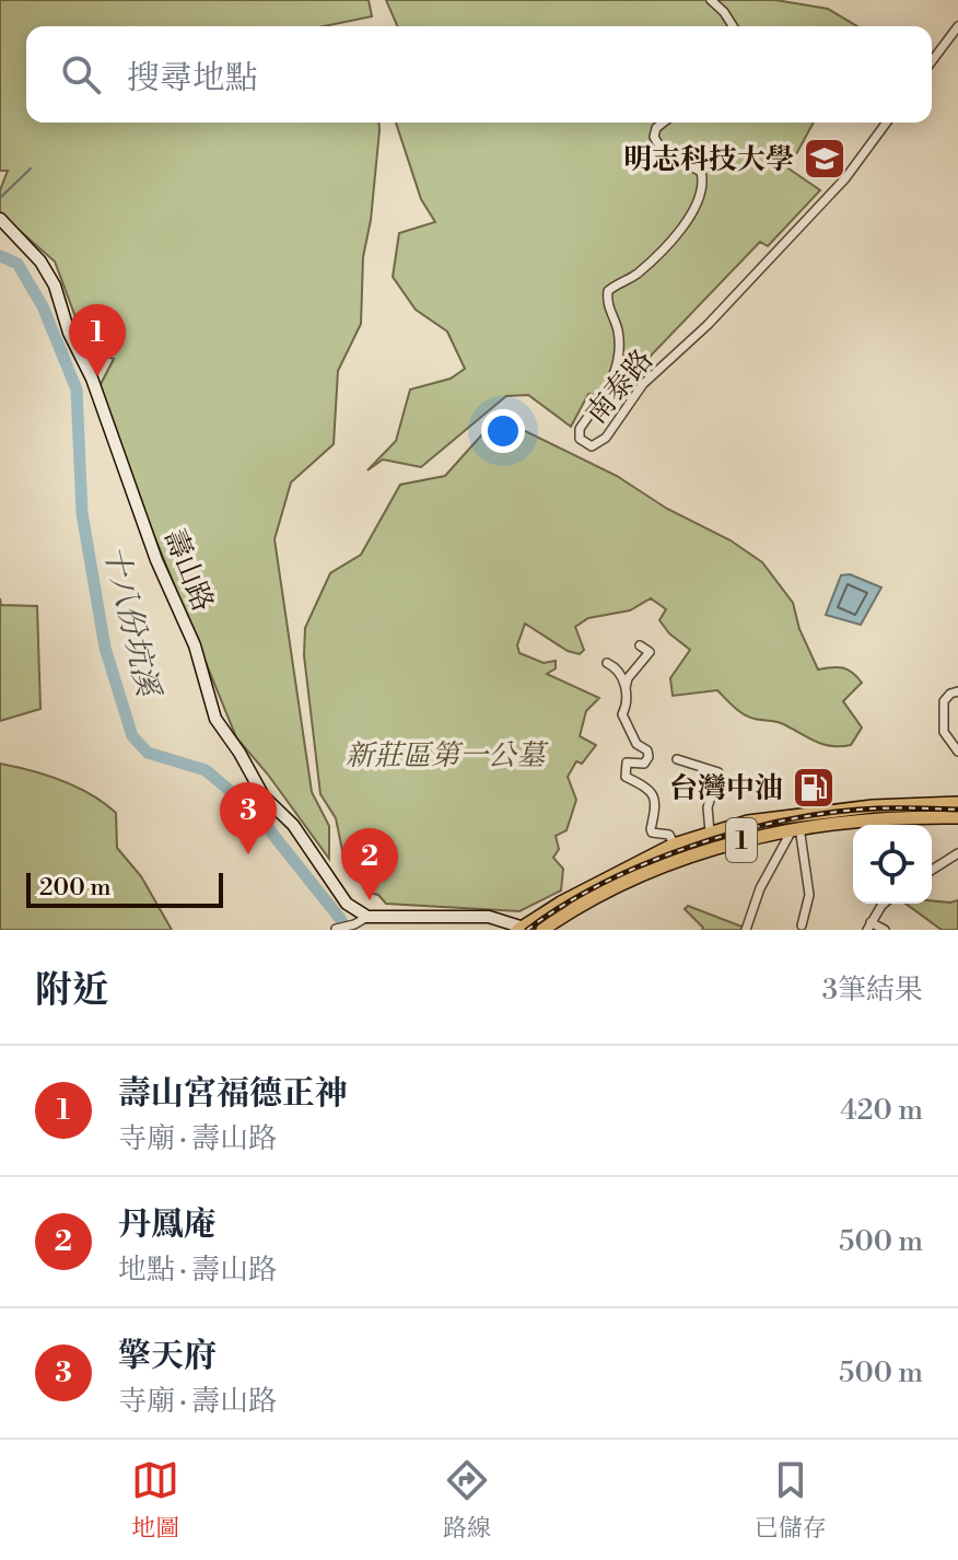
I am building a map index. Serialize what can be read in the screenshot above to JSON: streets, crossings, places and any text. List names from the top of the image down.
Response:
{
  "streets": {
    "main road": ["1"],
    "street": ["南泰路", "壽山路"]
  },
  "water": ["十八份坑溪"],
  "parks": ["新莊區第一公墓"],
  "places": {
    "school or university": ["明志科技大學"],
    "fuel station": ["台灣中油"]
  },
  "scale_bar": "200 m",
  "page": {
    "search": "搜尋地點",
    "pins": ["1", "3", "2"],
    "scale": "200 m",
    "heading": ["附近", "3筆結果"],
    "list": [
      {
        "mark": "1",
        "name": "壽山宮福德正神",
        "note": "寺廟 · 壽山路",
        "value": "420 m"
      },
      {
        "mark": "2",
        "name": "丹鳳庵",
        "note": "地點 · 壽山路",
        "value": "500 m"
      },
      {
        "mark": "3",
        "name": "擎天府",
        "note": "寺廟 · 壽山路",
        "value": "500 m"
      }
    ],
    "nav": ["地圖", "路線", "已儲存"]
  }
}
